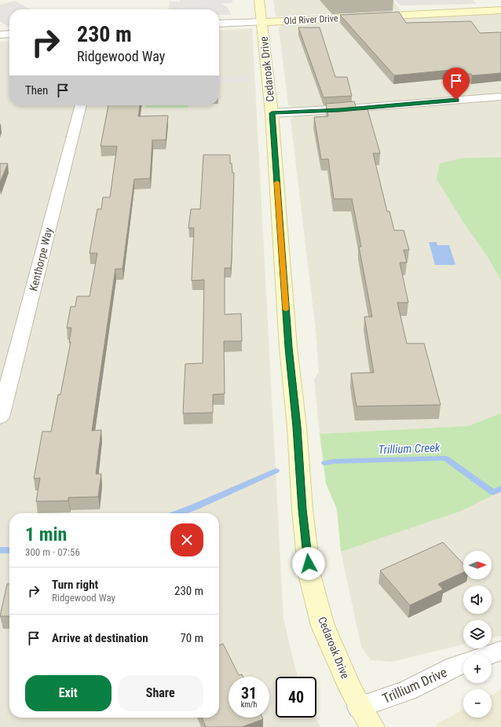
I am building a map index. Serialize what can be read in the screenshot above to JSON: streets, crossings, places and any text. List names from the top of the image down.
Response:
{
  "streets": {
    "street": [
      "Old River Drive",
      "Cedaroak Drive",
      "Kenthorpe Way",
      "Trillium Drive"
    ]
  },
  "crossings": [
    ["Old River Drive", "Cedaroak Drive"],
    ["Cedaroak Drive", "Trillium Drive"]
  ],
  "water": ["Trillium Creek"],
  "north": "right",
  "page": {
    "turn": ["230 m", "Ridgewood Way"],
    "then": "Then",
    "heading": ["1 min", "300 m · 07:56"],
    "map_buttons": ["+", "−"],
    "list": [
      {
        "name": "Turn right",
        "note": "Ridgewood Way",
        "value": "230 m"
      },
      {
        "name": "Arrive at destination",
        "value": "70 m"
      }
    ],
    "buttons": ["Exit", "Share"],
    "speed": "31 km/h",
    "limit": "40"
  }
}
